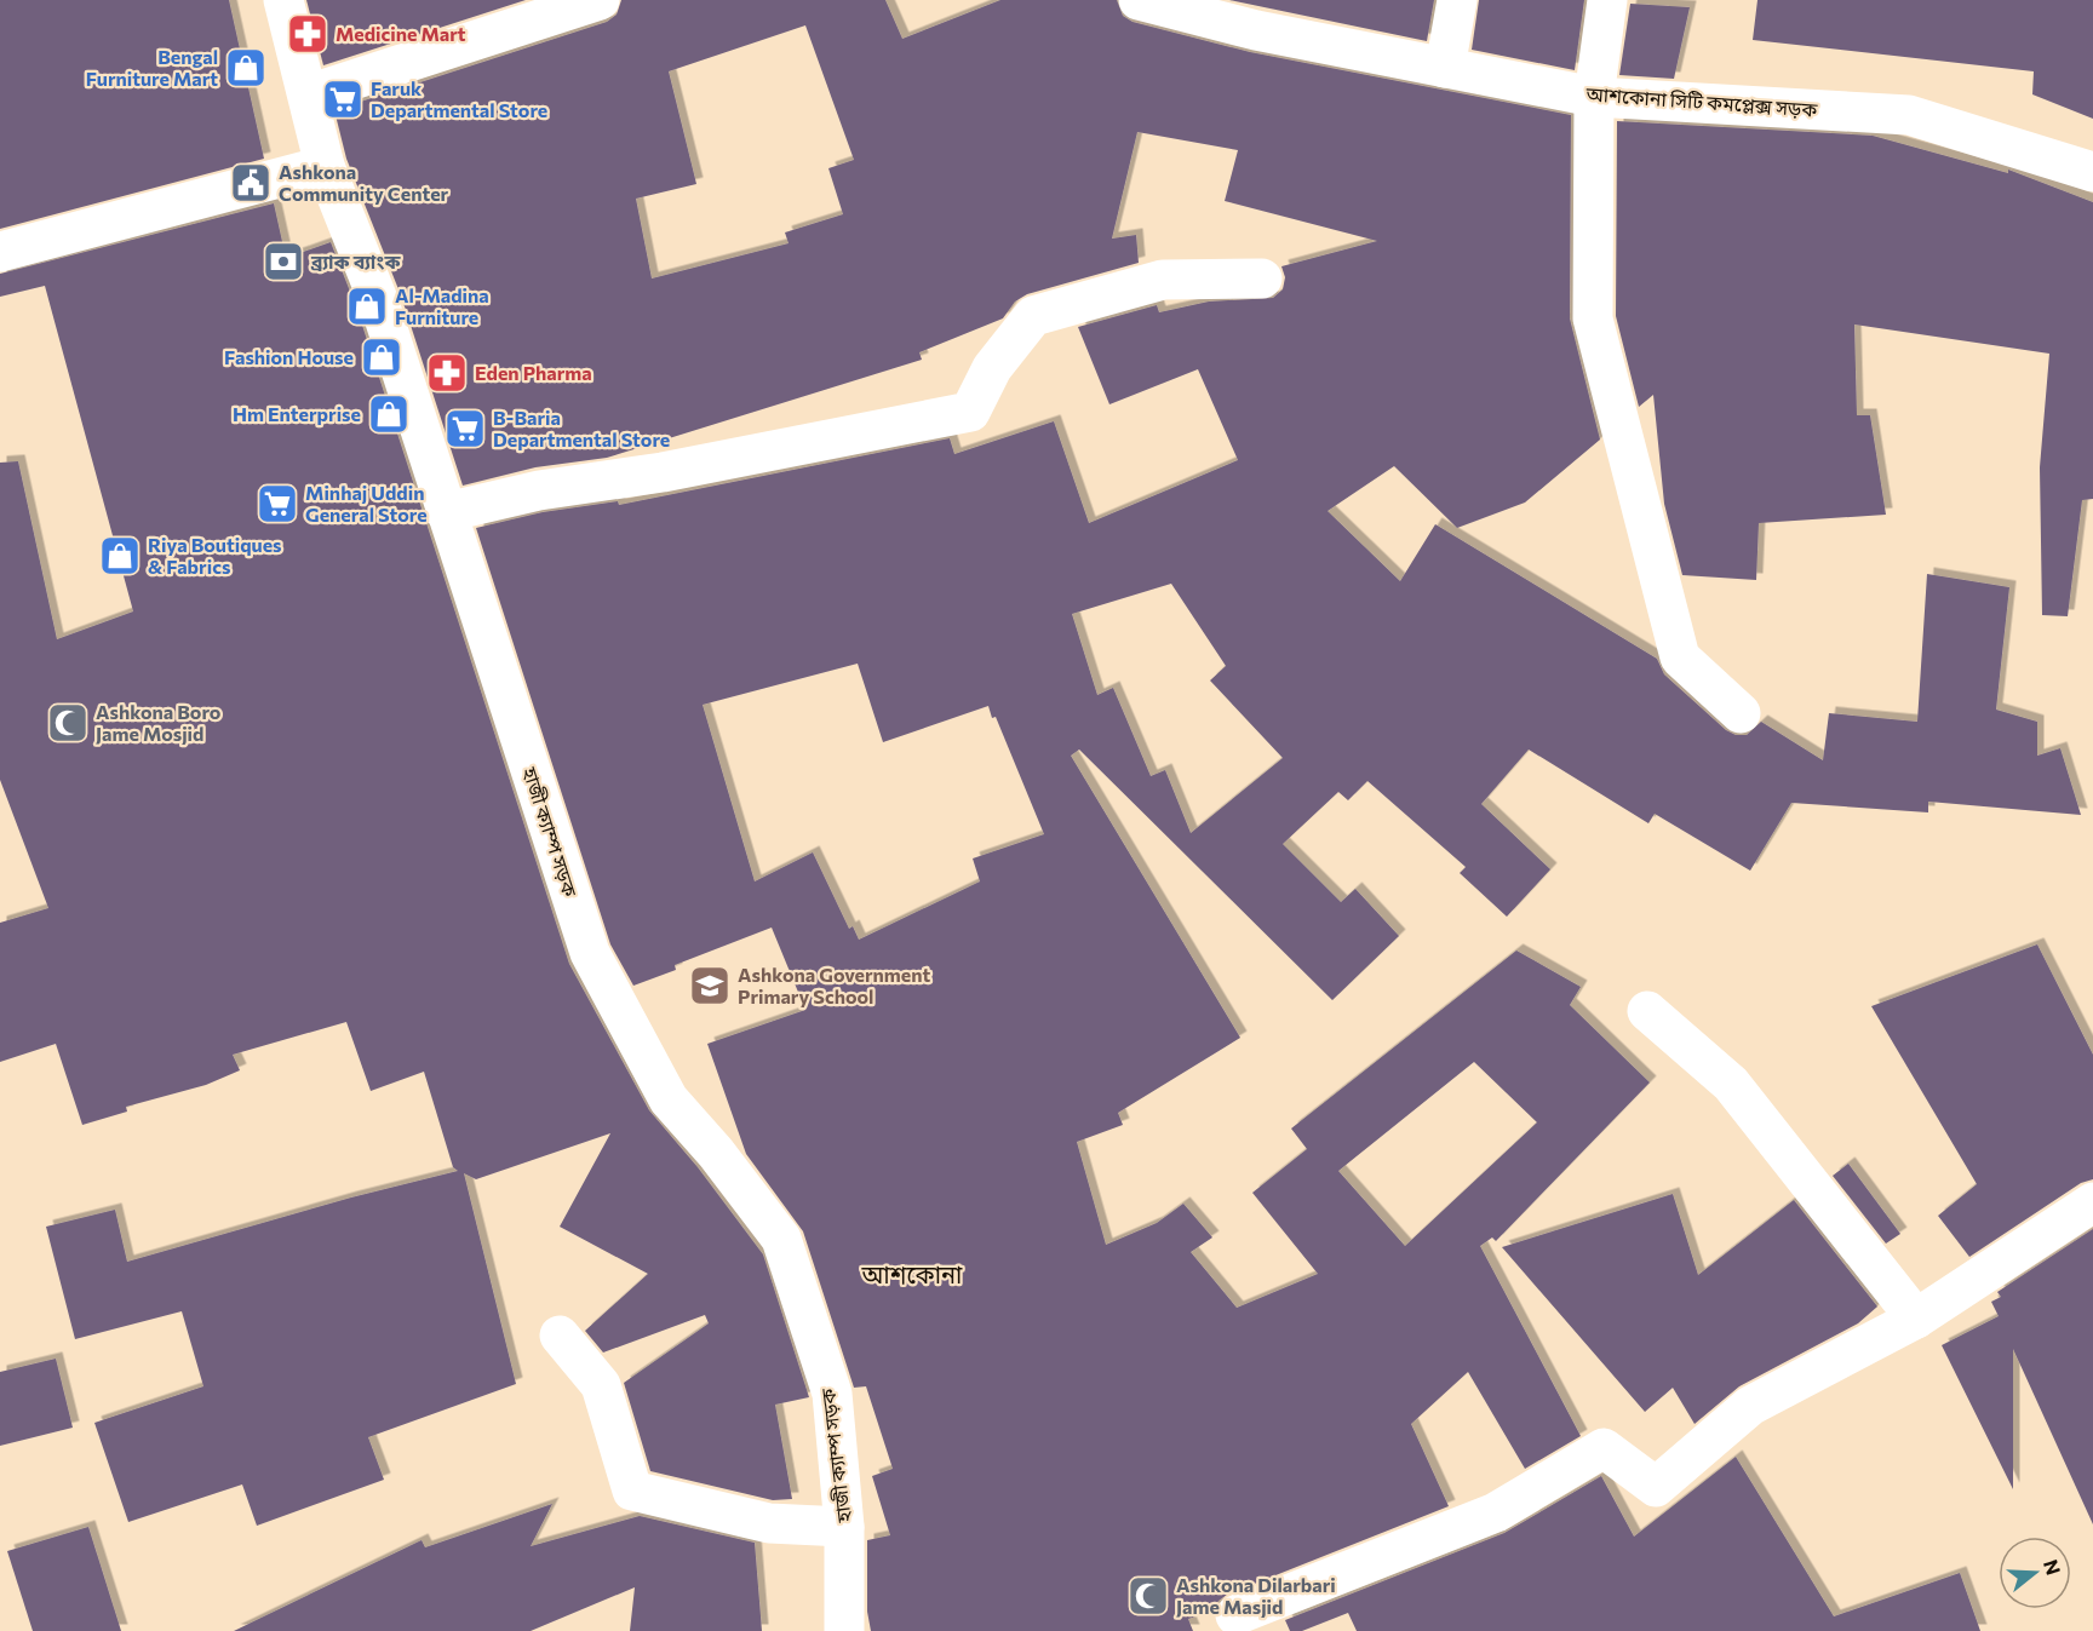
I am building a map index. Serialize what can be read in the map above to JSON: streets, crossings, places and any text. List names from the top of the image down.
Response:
{
  "streets": {
    "street": ["আশকোনা সিটি কমপ্লেক্স সড়ক", "হাজী ক্যাম্প সড়ক"]
  },
  "districts": ["আশকোনা"],
  "places": {
    "pharmacy": ["Medicine Mart", "Eden Pharma"],
    "shop": [
      "Bengal Furniture Mart",
      "Al-Madina Furniture",
      "Fashion House",
      "Hm Enterprise",
      "Riya Boutiques & Fabrics"
    ],
    "supermarket": ["Faruk Departmental Store", "B-Baria Departmental Store", "Minhaj Uddin General Store"],
    "public building": ["Ashkona Community Center"],
    "bank": ["ব্র্যাক ব্যাংক"],
    "mosque": ["Ashkona Boro Jame Mosjid", "Ashkona Dilarbari Jame Masjid"],
    "school or university": ["Ashkona Government Primary School"]
  },
  "north": "right"
}
